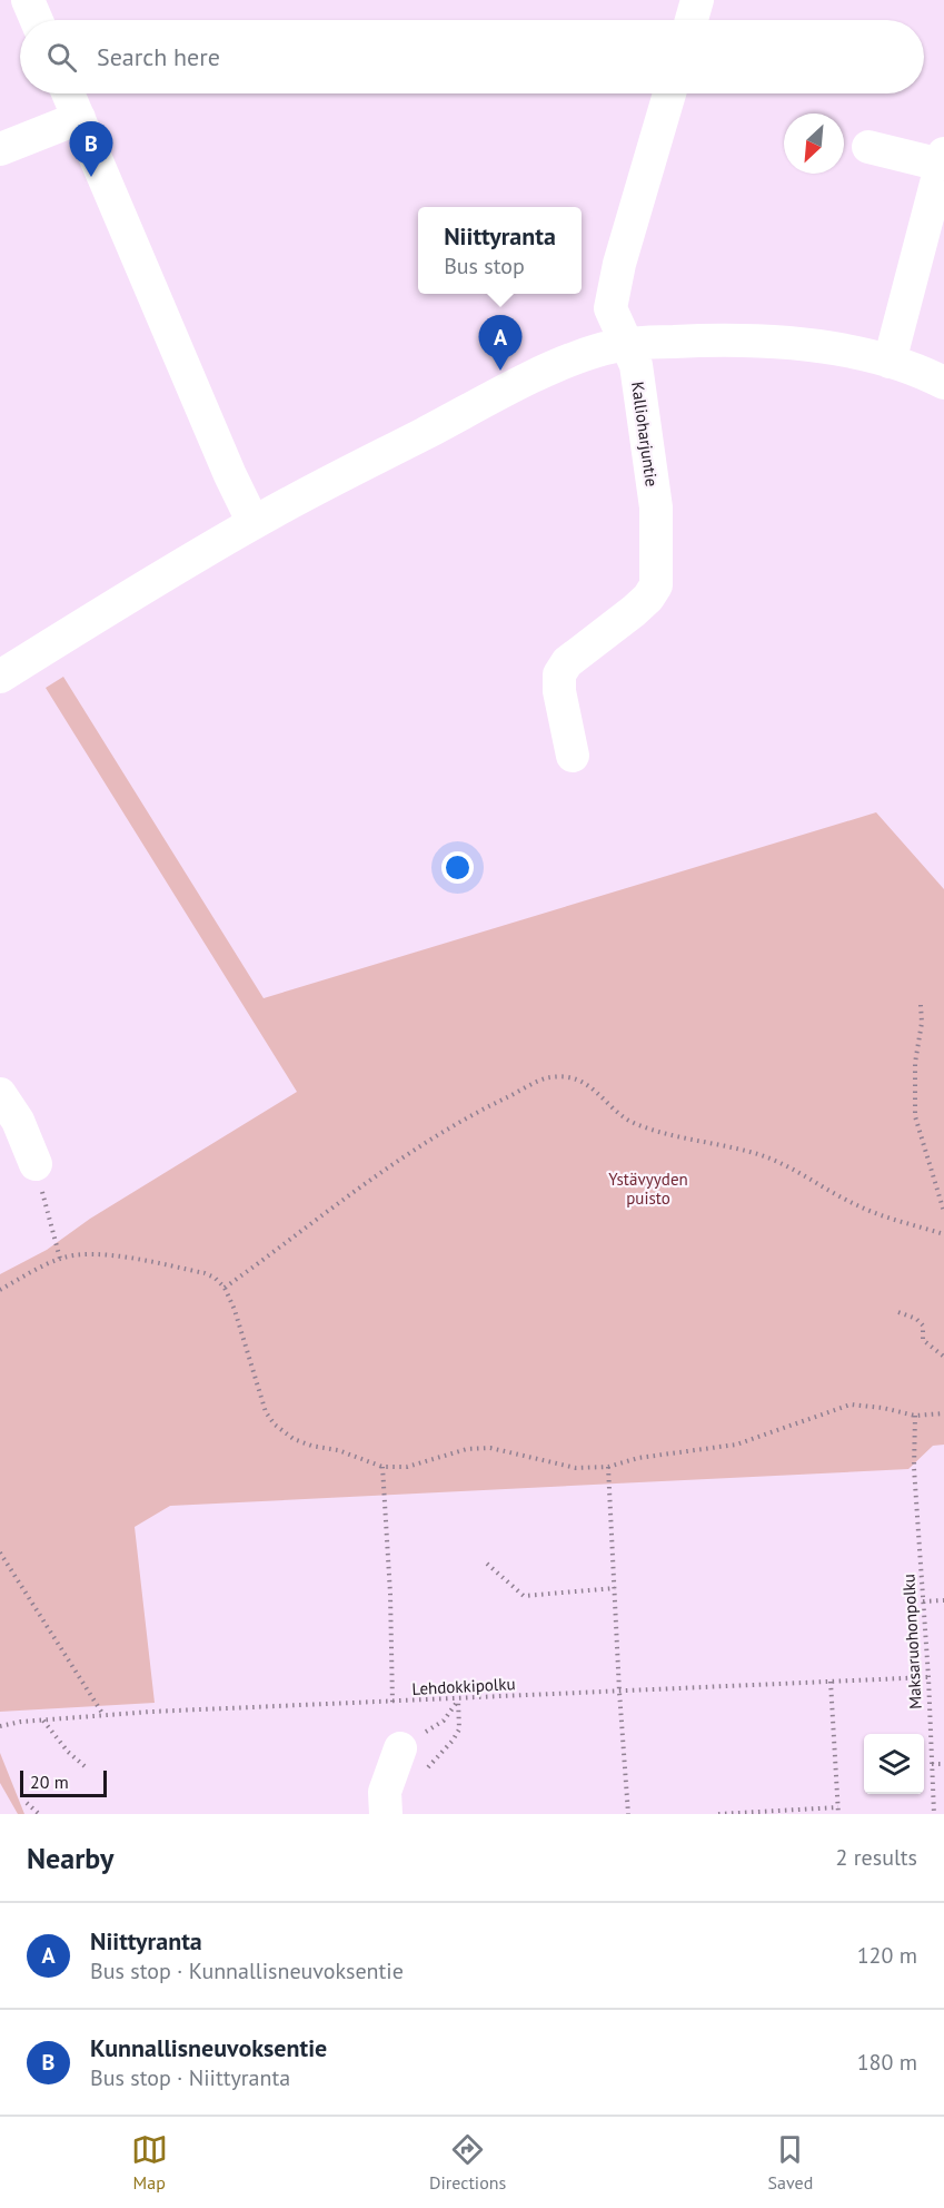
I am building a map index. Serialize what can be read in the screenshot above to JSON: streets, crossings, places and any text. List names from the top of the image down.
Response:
{
  "streets": {
    "street": ["Kallioharjuntie"],
    "path": ["Maksaruohonpolku", "Lehdokkipolku"]
  },
  "crossings": [
    ["Maksaruohonpolku", "Lehdokkipolku"]
  ],
  "parks": ["Ystävyyden puisto"],
  "scale_bar": "20 m",
  "north": "bottom left",
  "page": {
    "search": "Search here",
    "pins": ["B", "A"],
    "popup": ["Niittyranta", "Bus stop"],
    "scale": "20 m",
    "heading": ["Nearby", "2 results"],
    "list": [
      {
        "mark": "A",
        "name": "Niittyranta",
        "note": "Bus stop · Kunnallisneuvoksentie",
        "value": "120 m"
      },
      {
        "mark": "B",
        "name": "Kunnallisneuvoksentie",
        "note": "Bus stop · Niittyranta",
        "value": "180 m"
      }
    ],
    "nav": ["Map", "Directions", "Saved"]
  }
}
